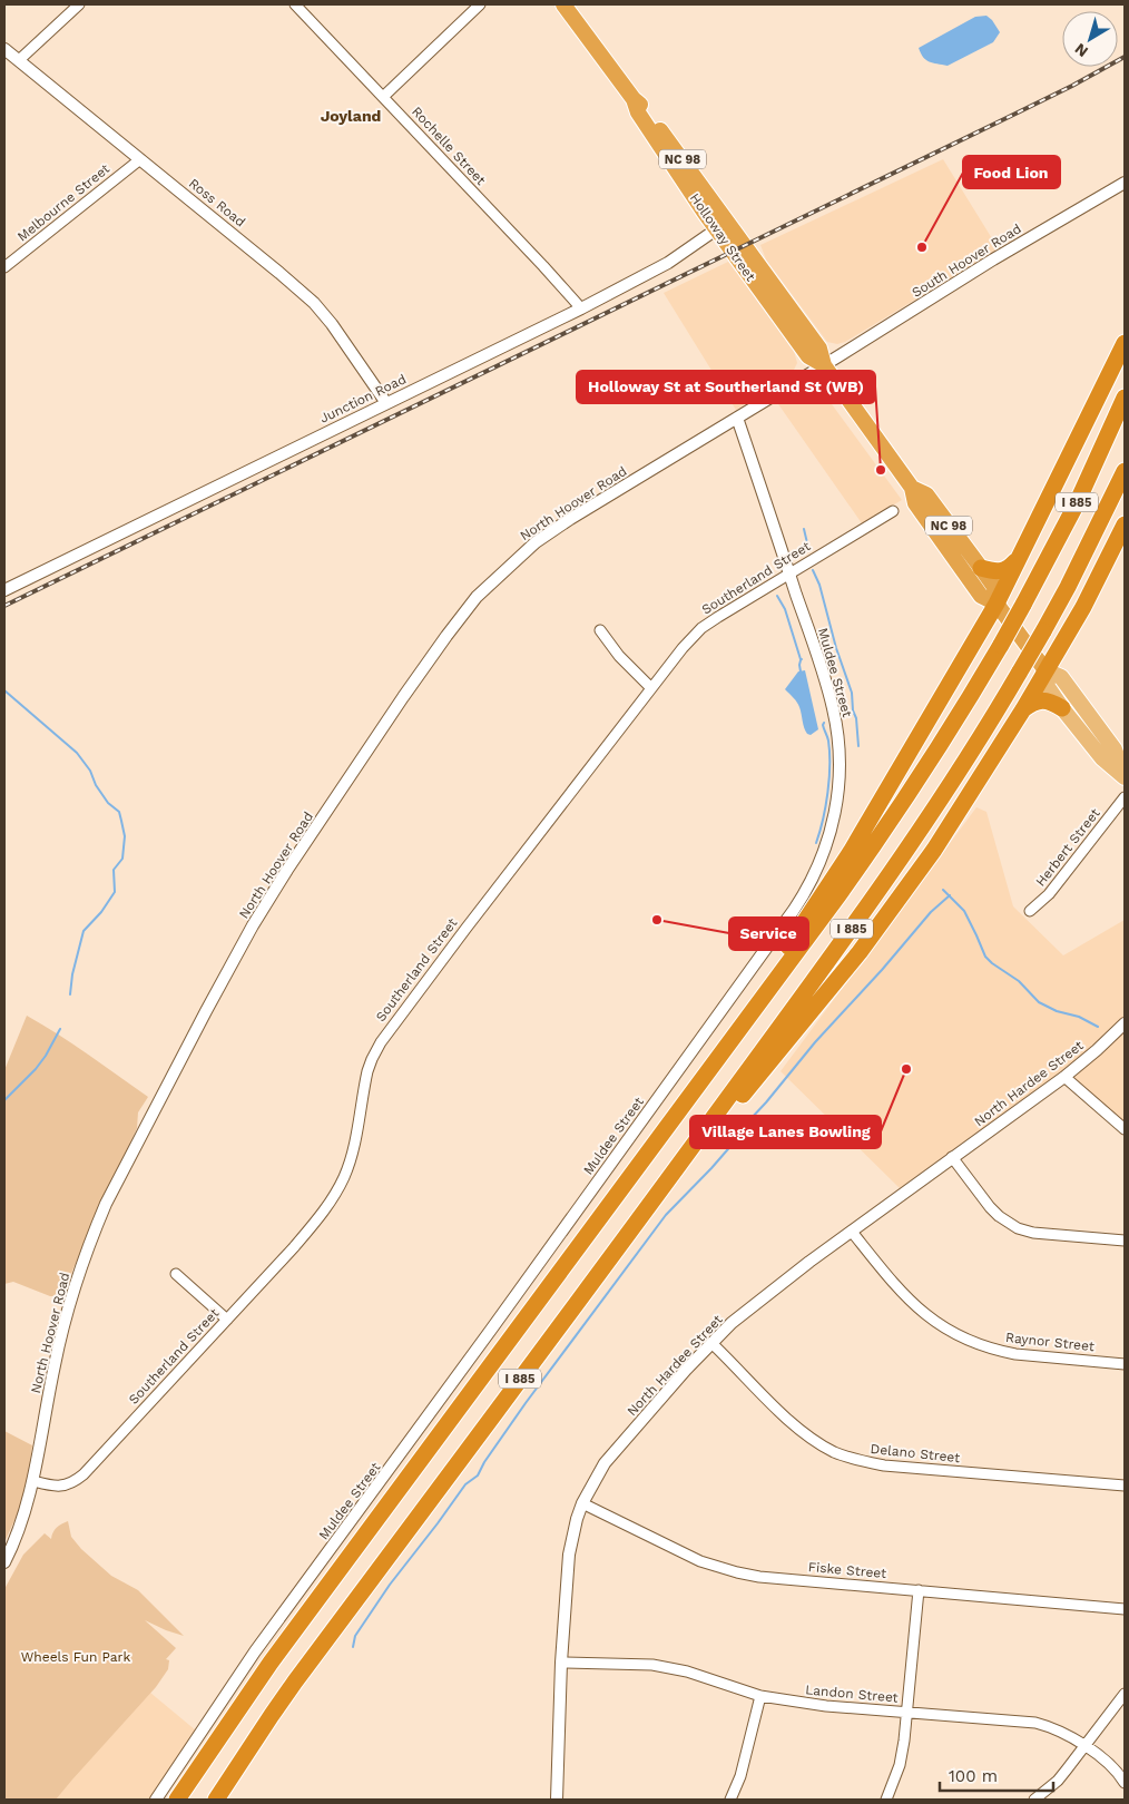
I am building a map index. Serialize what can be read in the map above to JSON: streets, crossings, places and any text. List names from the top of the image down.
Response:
{
  "streets": {
    "highway": ["NC 98", "Holloway Street", "I 885"],
    "street": [
      "Rochelle Street",
      "Melbourne Street",
      "Ross Road",
      "South Hoover Road",
      "Junction Road",
      "North Hoover Road",
      "Southerland Street",
      "Muldee Street",
      "Herbert Street",
      "North Hardee Street",
      "Raynor Street",
      "Delano Street",
      "Fiske Street",
      "Landon Street"
    ]
  },
  "crossings": [
    ["Rochelle Street", "Junction Road"],
    ["Melbourne Street", "Ross Road"],
    ["Ross Road", "Junction Road"],
    ["Holloway Street", "South Hoover Road"],
    ["Holloway Street", "Junction Road"],
    ["Holloway Street", "North Hoover Road"],
    ["South Hoover Road", "North Hoover Road"],
    ["North Hoover Road", "Southerland Street"],
    ["North Hoover Road", "Muldee Street"],
    ["Southerland Street", "Muldee Street"],
    ["North Hardee Street", "Raynor Street"],
    ["North Hardee Street", "Delano Street"],
    ["North Hardee Street", "Fiske Street"],
    ["North Hardee Street", "Landon Street"]
  ],
  "districts": ["Joyland"],
  "parks": ["Wheels Fun Park"],
  "places": [
    "Food Lion",
    "Holloway St at Southerland St (WB)",
    "Service",
    "Village Lanes Bowling"
  ],
  "scale_bar": "100 m",
  "north": "bottom left"
}
